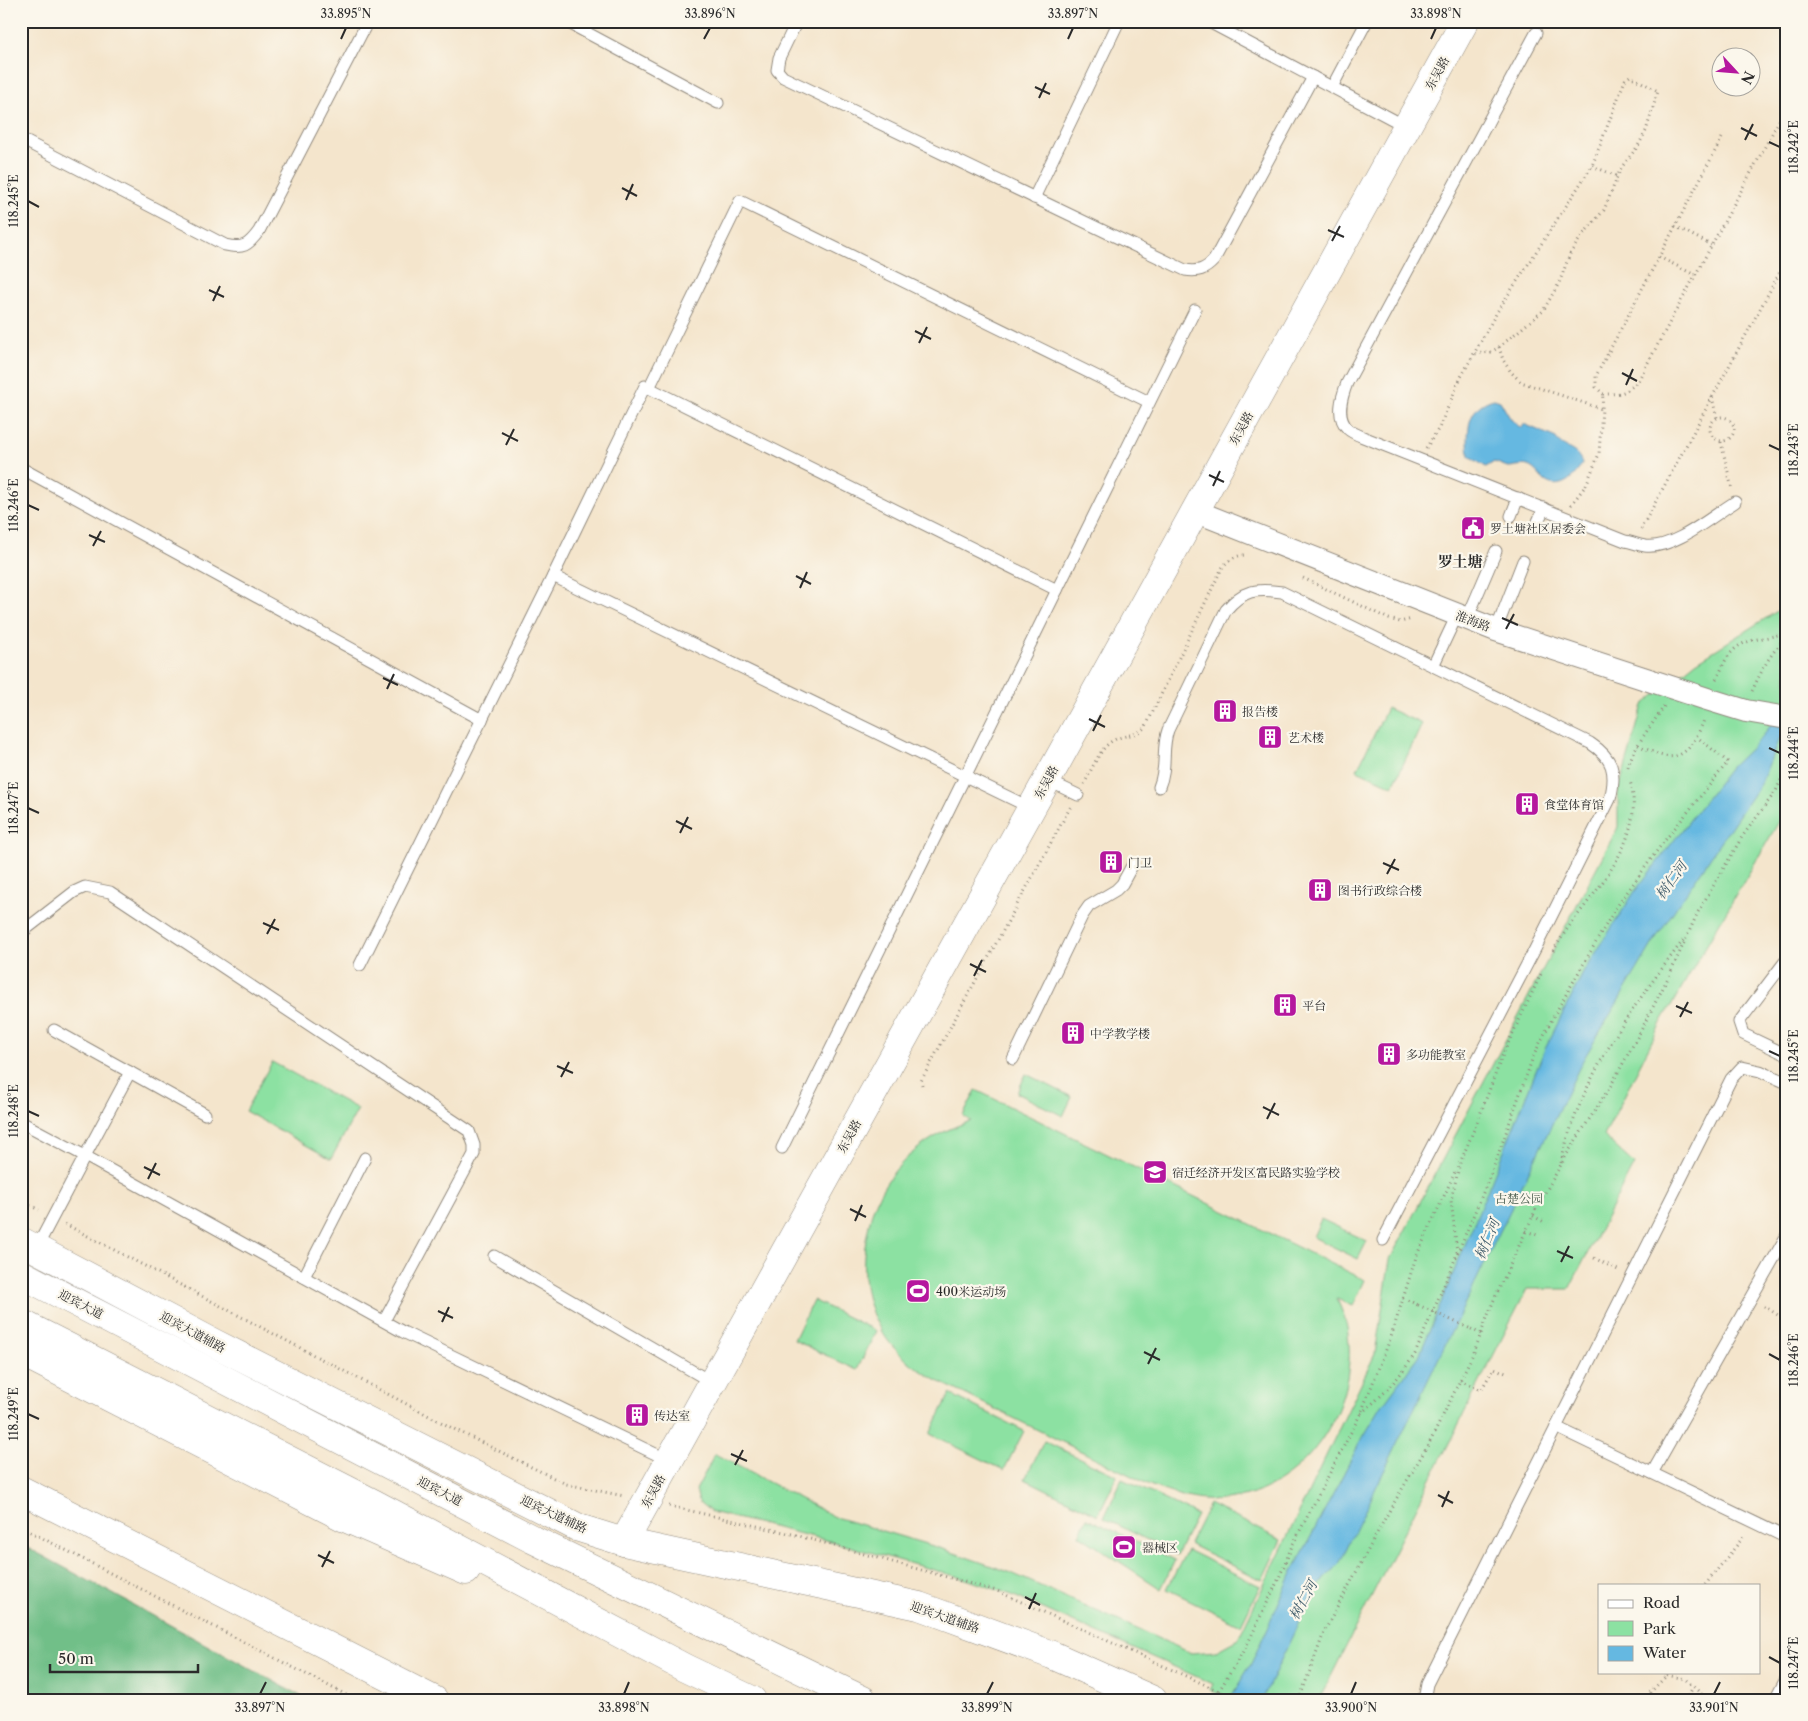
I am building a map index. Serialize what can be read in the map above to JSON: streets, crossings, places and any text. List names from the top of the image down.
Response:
{
  "streets": {
    "main road": ["东吴路", "迎宾大道", "迎宾大道辅路"],
    "street": ["淮海路"]
  },
  "crossings": [
    ["东吴路", "淮海路"],
    ["东吴路", "迎宾大道辅路"]
  ],
  "districts": ["罗土塘"],
  "water": ["树仁河"],
  "parks": ["古楚公园"],
  "places": {
    "public building": ["罗土塘社区居委会"],
    "building": [
      "报告楼",
      "艺术楼",
      "食堂体育馆",
      "门卫",
      "图书行政综合楼",
      "平台",
      "中学教学楼",
      "多功能教室",
      "传达室"
    ],
    "school or university": ["宿迁经济开发区富民路实验学校"],
    "sports": ["400米运动场", "器械区"]
  },
  "legend": ["Road", "Park", "Water"],
  "scale_bar": "50 m",
  "north": "bottom right",
  "coordinates": [
    "33.895°N",
    "33.896°N",
    "33.897°N",
    "33.898°N",
    "118.242°E",
    "118.245°E",
    "118.243°E",
    "118.246°E",
    "118.244°E",
    "118.247°E",
    "118.248°E",
    "118.249°E",
    "33.899°N",
    "33.900°N",
    "33.901°N"
  ]
}
